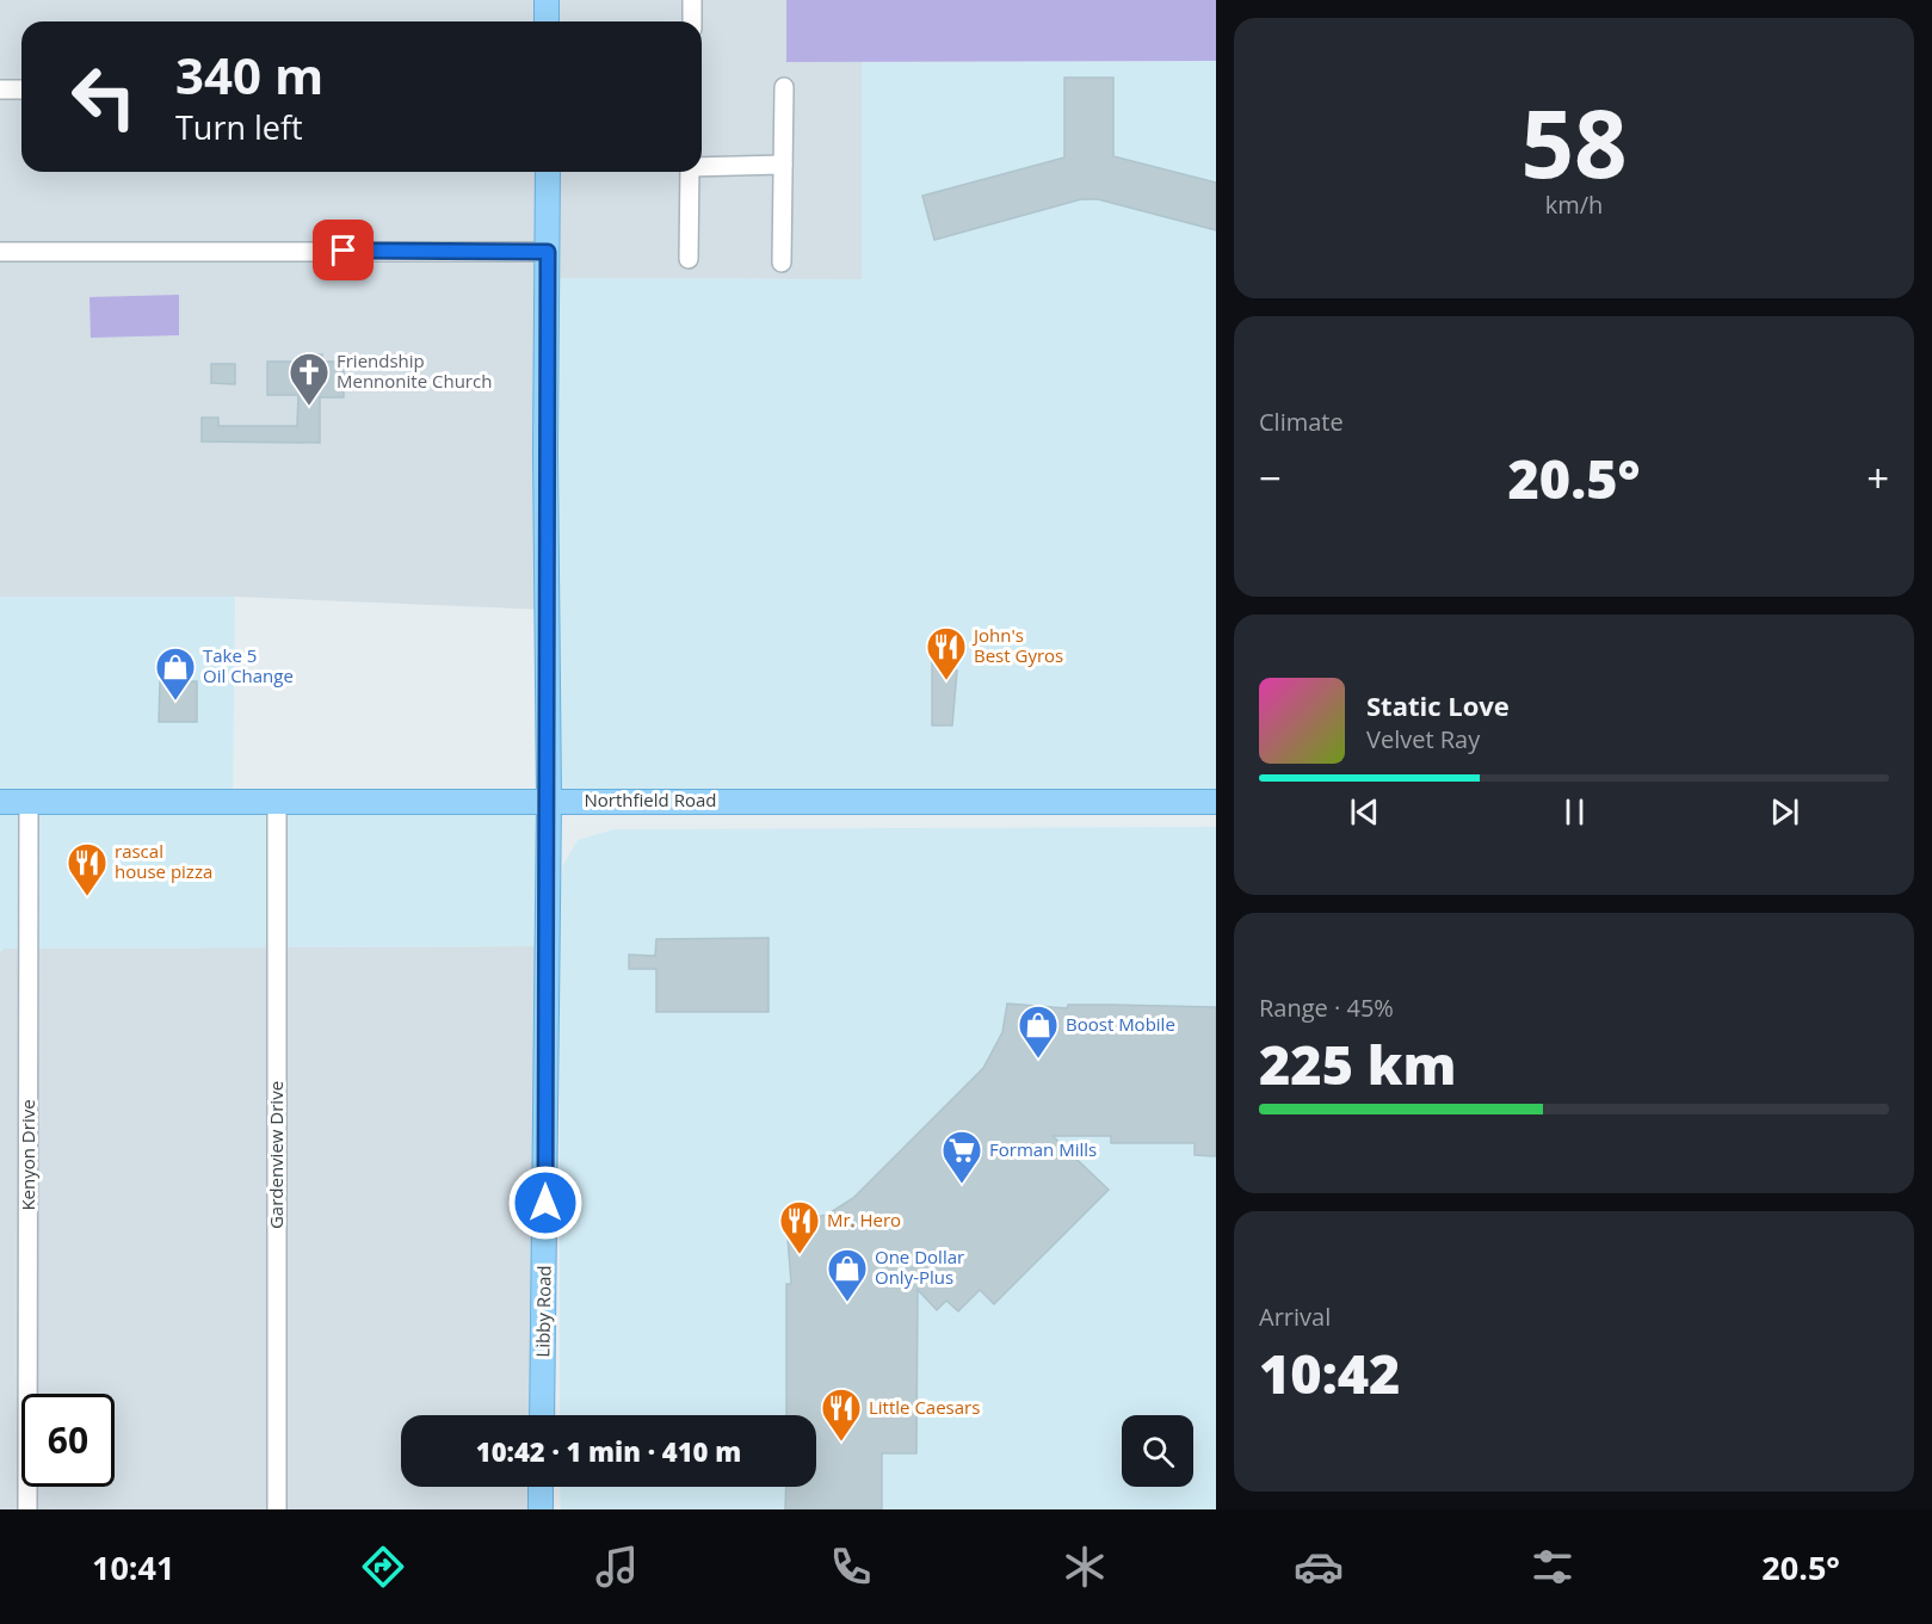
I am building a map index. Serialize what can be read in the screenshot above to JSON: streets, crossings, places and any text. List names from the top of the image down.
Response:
{
  "streets": {
    "main road": ["Northfield Road", "Libby Road"],
    "street": ["Kenyon Drive", "Gardenview Drive"]
  },
  "crossings": [
    ["Northfield Road", "Kenyon Drive"],
    ["Northfield Road", "Gardenview Drive"],
    ["Northfield Road", "Libby Road"]
  ],
  "places": {
    "church": ["Friendship Mennonite Church"],
    "restaurant": [
      "John's Best Gyros",
      "rascal house pizza",
      "Mr. Hero",
      "Little Caesars"
    ],
    "shop": ["Take 5 Oil Change", "Boost Mobile", "One Dollar Only-Plus"],
    "supermarket": ["Forman Mills"]
  },
  "page": {
    "tile": [
      ["58", "km/h"],
      "Climate",
      ["Range · 45%", "225 km"],
      ["Arrival", "10:42"]
    ],
    "turn": ["340 m", "Turn left"],
    "heat": ["−", "20.5°", "+"],
    "song": ["Static Love", "Velvet Ray"],
    "limit": "60",
    "trip": "10:42 · 1 min · 410 m",
    "tabs": ["10:41", "20.5°"]
  }
}
